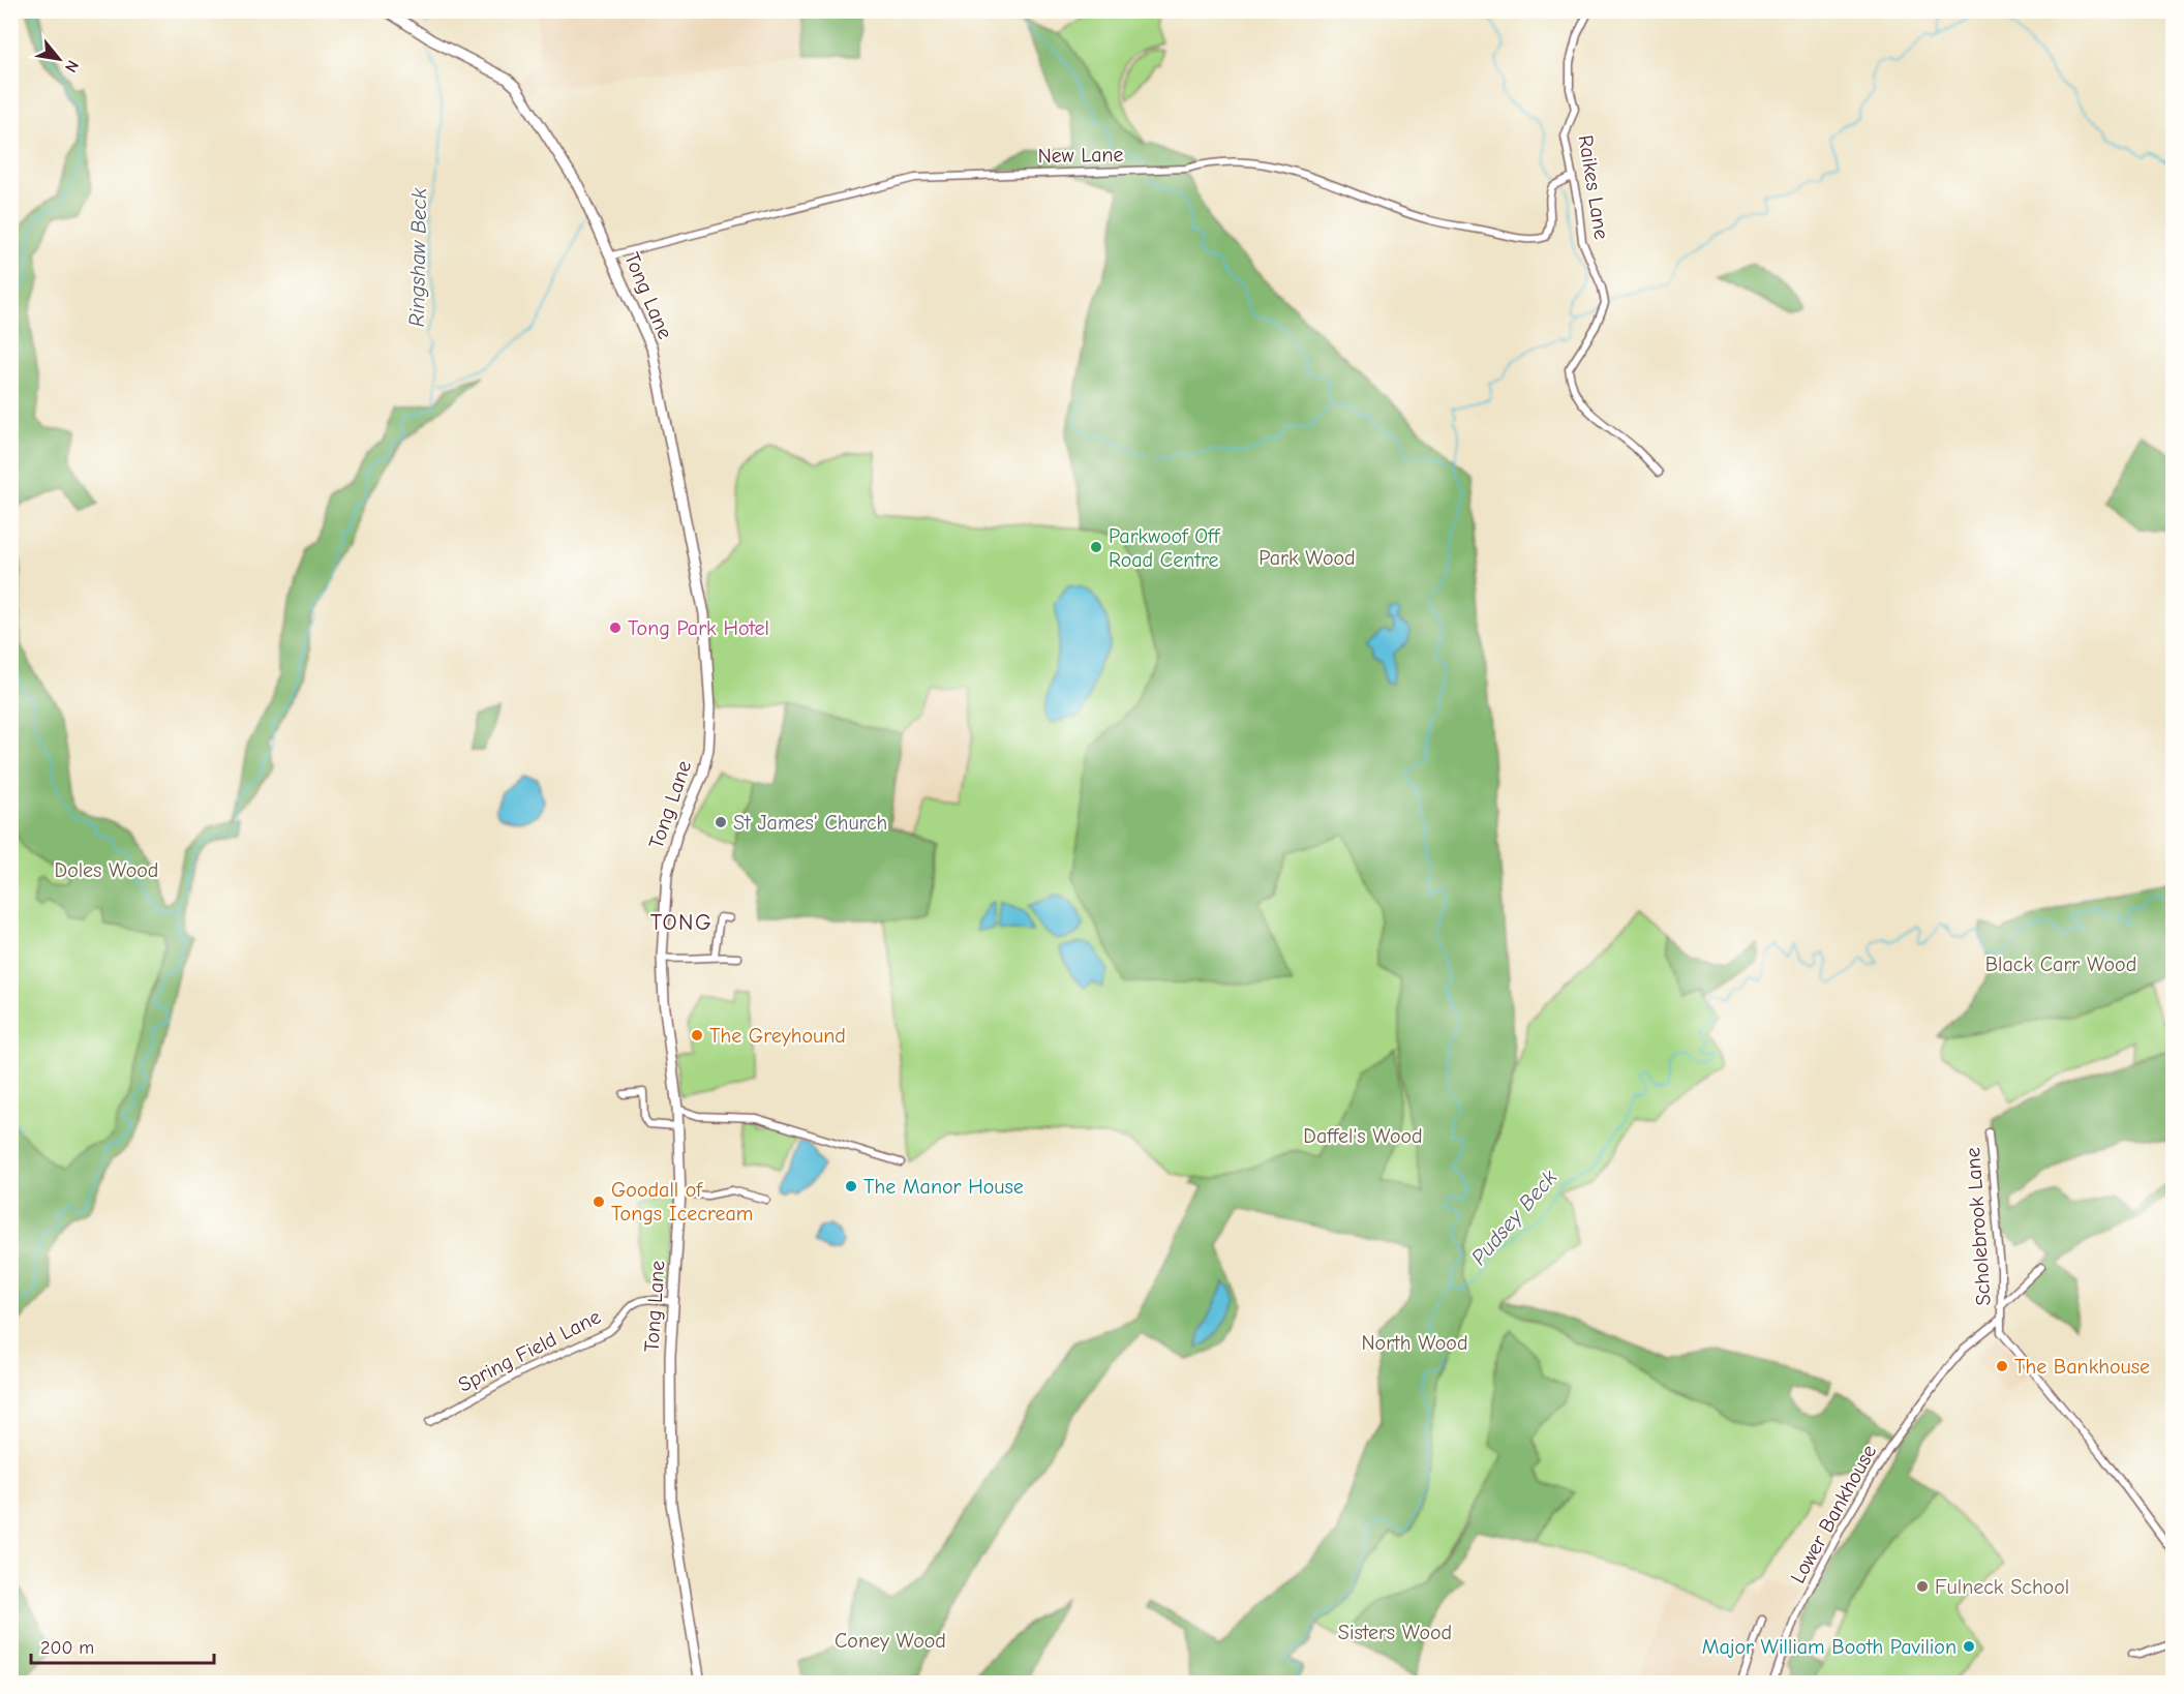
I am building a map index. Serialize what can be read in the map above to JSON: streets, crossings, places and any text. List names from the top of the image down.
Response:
{
  "streets": {
    "street": [
      "New Lane",
      "Raikes Lane",
      "Tong Lane",
      "Scholebrook Lane",
      "Spring Field Lane",
      "Lower Bankhouse"
    ]
  },
  "crossings": [
    ["New Lane", "Raikes Lane"],
    ["New Lane", "Tong Lane"],
    ["Tong Lane", "Spring Field Lane"],
    ["Scholebrook Lane", "Lower Bankhouse"]
  ],
  "districts": ["TONG"],
  "water": ["Ringshaw Beck", "Pudsey Beck"],
  "parks": [
    "Park Wood",
    "Doles Wood",
    "Black Carr Wood",
    "Daffel's Wood",
    "North Wood",
    "Sisters Wood",
    "Coney Wood"
  ],
  "places": [
    "Parkwoof Off Road Centre",
    "Tong Park Hotel",
    "St James' Church",
    "The Greyhound",
    "The Manor House",
    "Goodall of Tongs Icecream",
    "The Bankhouse",
    "Fulneck School",
    "Major William Booth Pavilion"
  ],
  "scale_bar": "200 m",
  "north": "bottom right"
}
